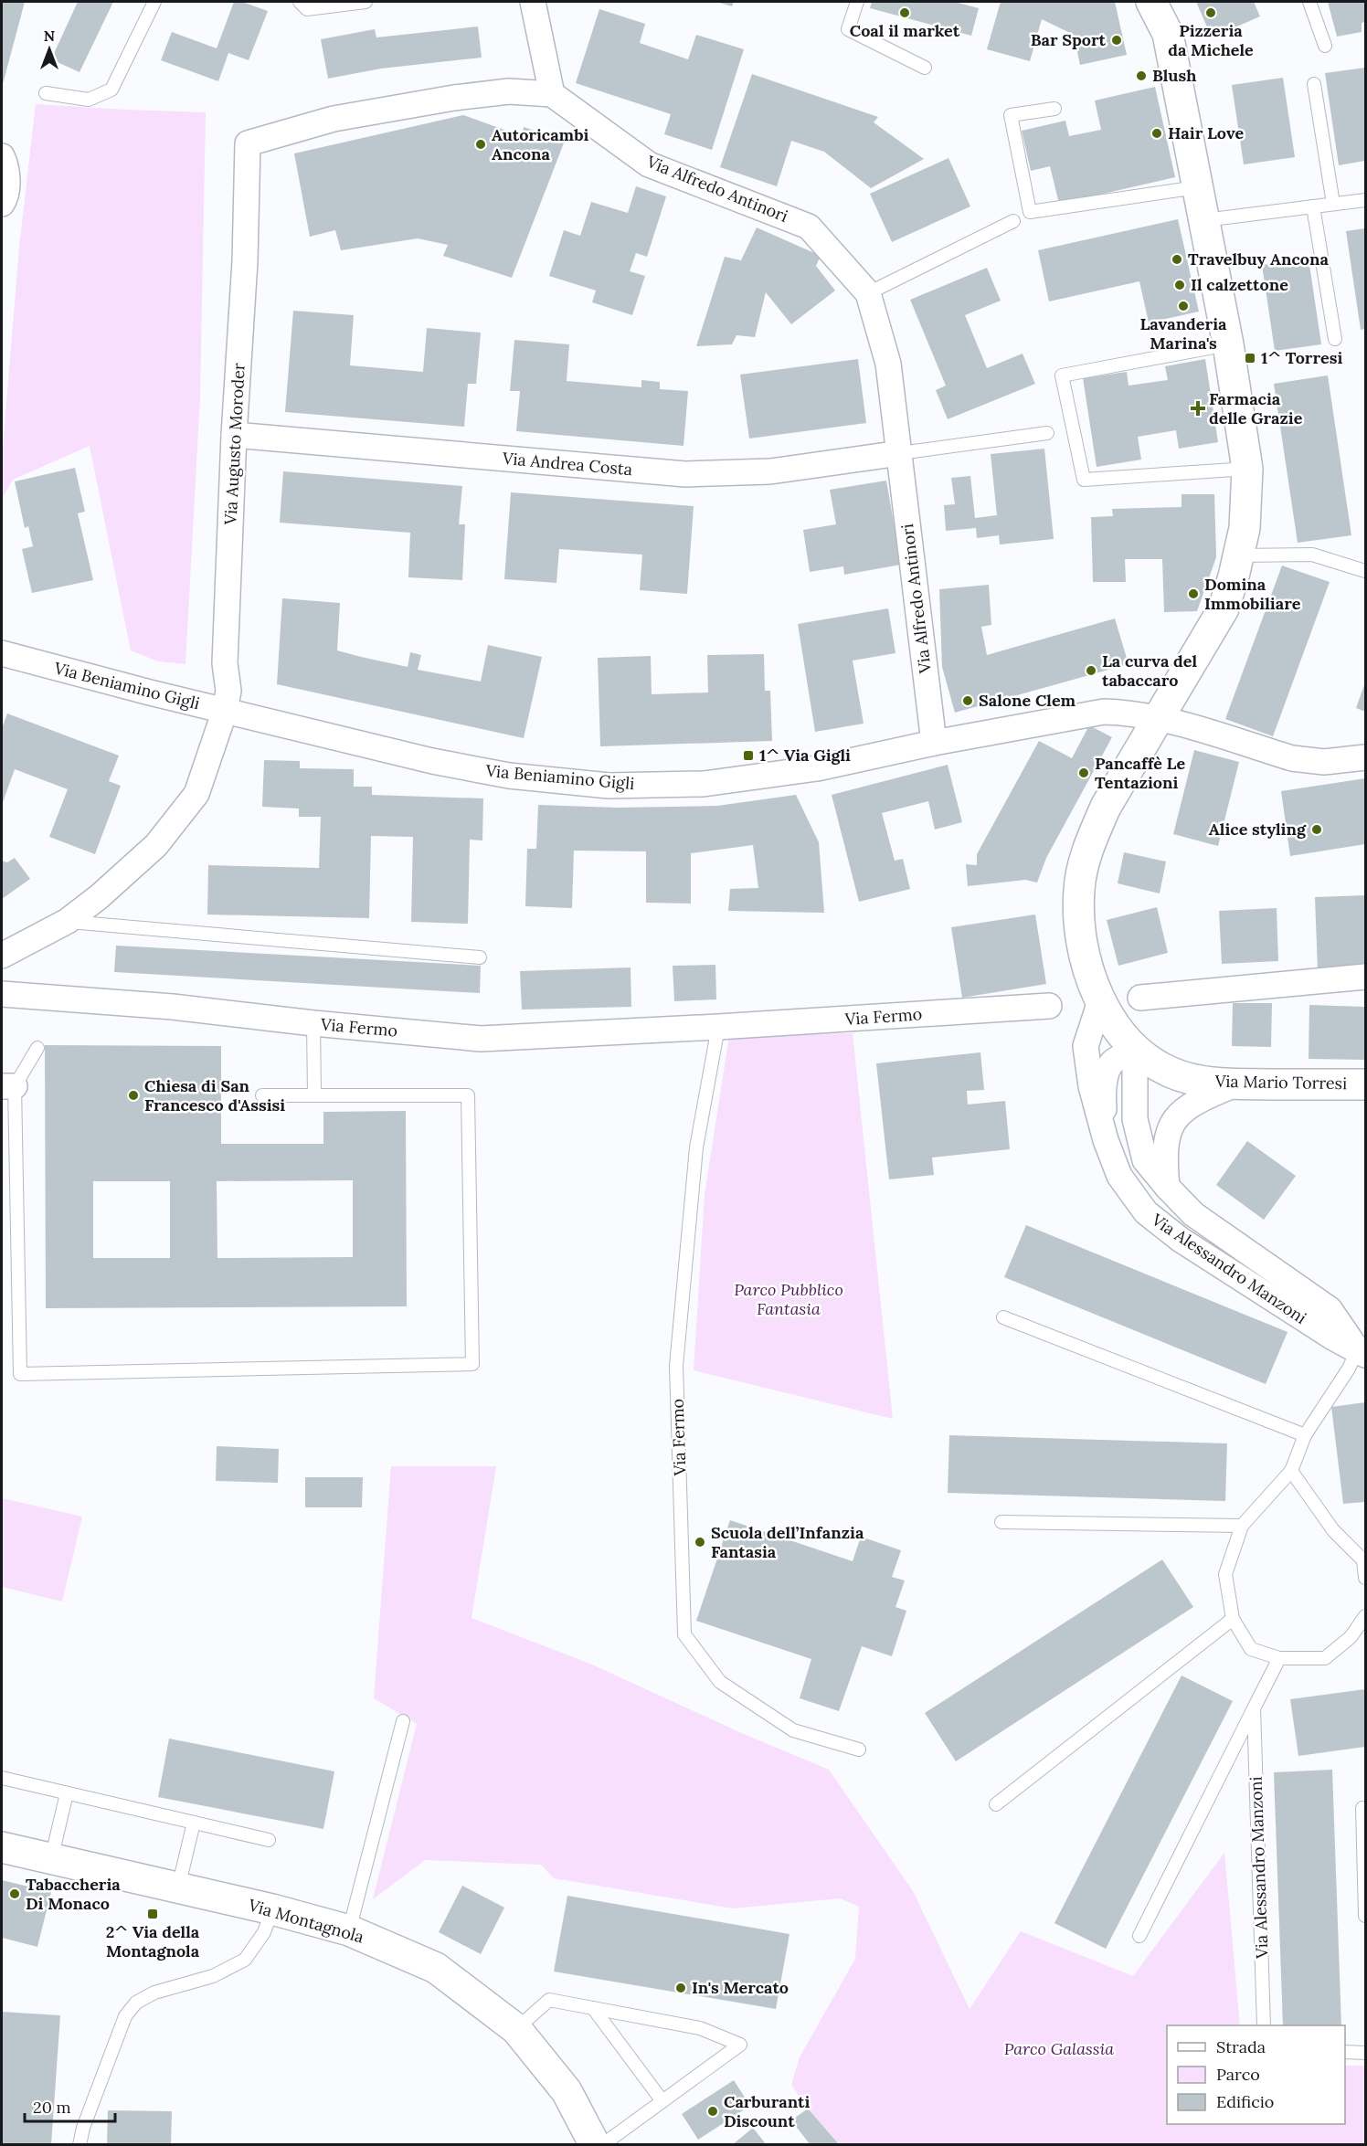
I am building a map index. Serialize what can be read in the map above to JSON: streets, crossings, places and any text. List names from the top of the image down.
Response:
{
  "streets": {
    "street": [
      "Via Alfredo Antinori",
      "Via Augusto Moroder",
      "Via Andrea Costa",
      "Via Beniamino Gigli",
      "Via Fermo",
      "Via Mario Torresi",
      "Via Alessandro Manzoni",
      "Via Montagnola"
    ]
  },
  "crossings": [
    ["Via Alfredo Antinori", "Via Augusto Moroder"],
    ["Via Alfredo Antinori", "Via Andrea Costa"],
    ["Via Alfredo Antinori", "Via Beniamino Gigli"],
    ["Via Augusto Moroder", "Via Andrea Costa"],
    ["Via Augusto Moroder", "Via Beniamino Gigli"],
    ["Via Beniamino Gigli", "Via Mario Torresi"],
    ["Via Mario Torresi", "Via Alessandro Manzoni"]
  ],
  "parks": ["Parco Pubblico Fantasia", "Parco Galassia"],
  "places": {
    "other": [
      "Coal il market",
      "Pizzeria da Michele",
      "Bar Sport",
      "Blush",
      "Hair Love",
      "Autoricambi Ancona",
      "Travelbuy Ancona",
      "Il calzettone",
      "Lavanderia Marina's",
      "Domina Immobiliare",
      "La curva del tabaccaro",
      "Salone Clem",
      "Pancaffè Le Tentazioni",
      "Alice styling",
      "Chiesa di San Francesco d'Assisi",
      "Scuola dell’Infanzia Fantasia",
      "Tabaccheria Di Monaco",
      "In's Mercato",
      "Carburanti Discount"
    ],
    "transit": ["1^ Torresi", "1^ Via Gigli", "2^ Via della Montagnola"],
    "health": ["Farmacia delle Grazie"]
  },
  "legend": ["Strada", "Parco", "Edificio"],
  "scale_bar": "20 m",
  "north": "top"
}
